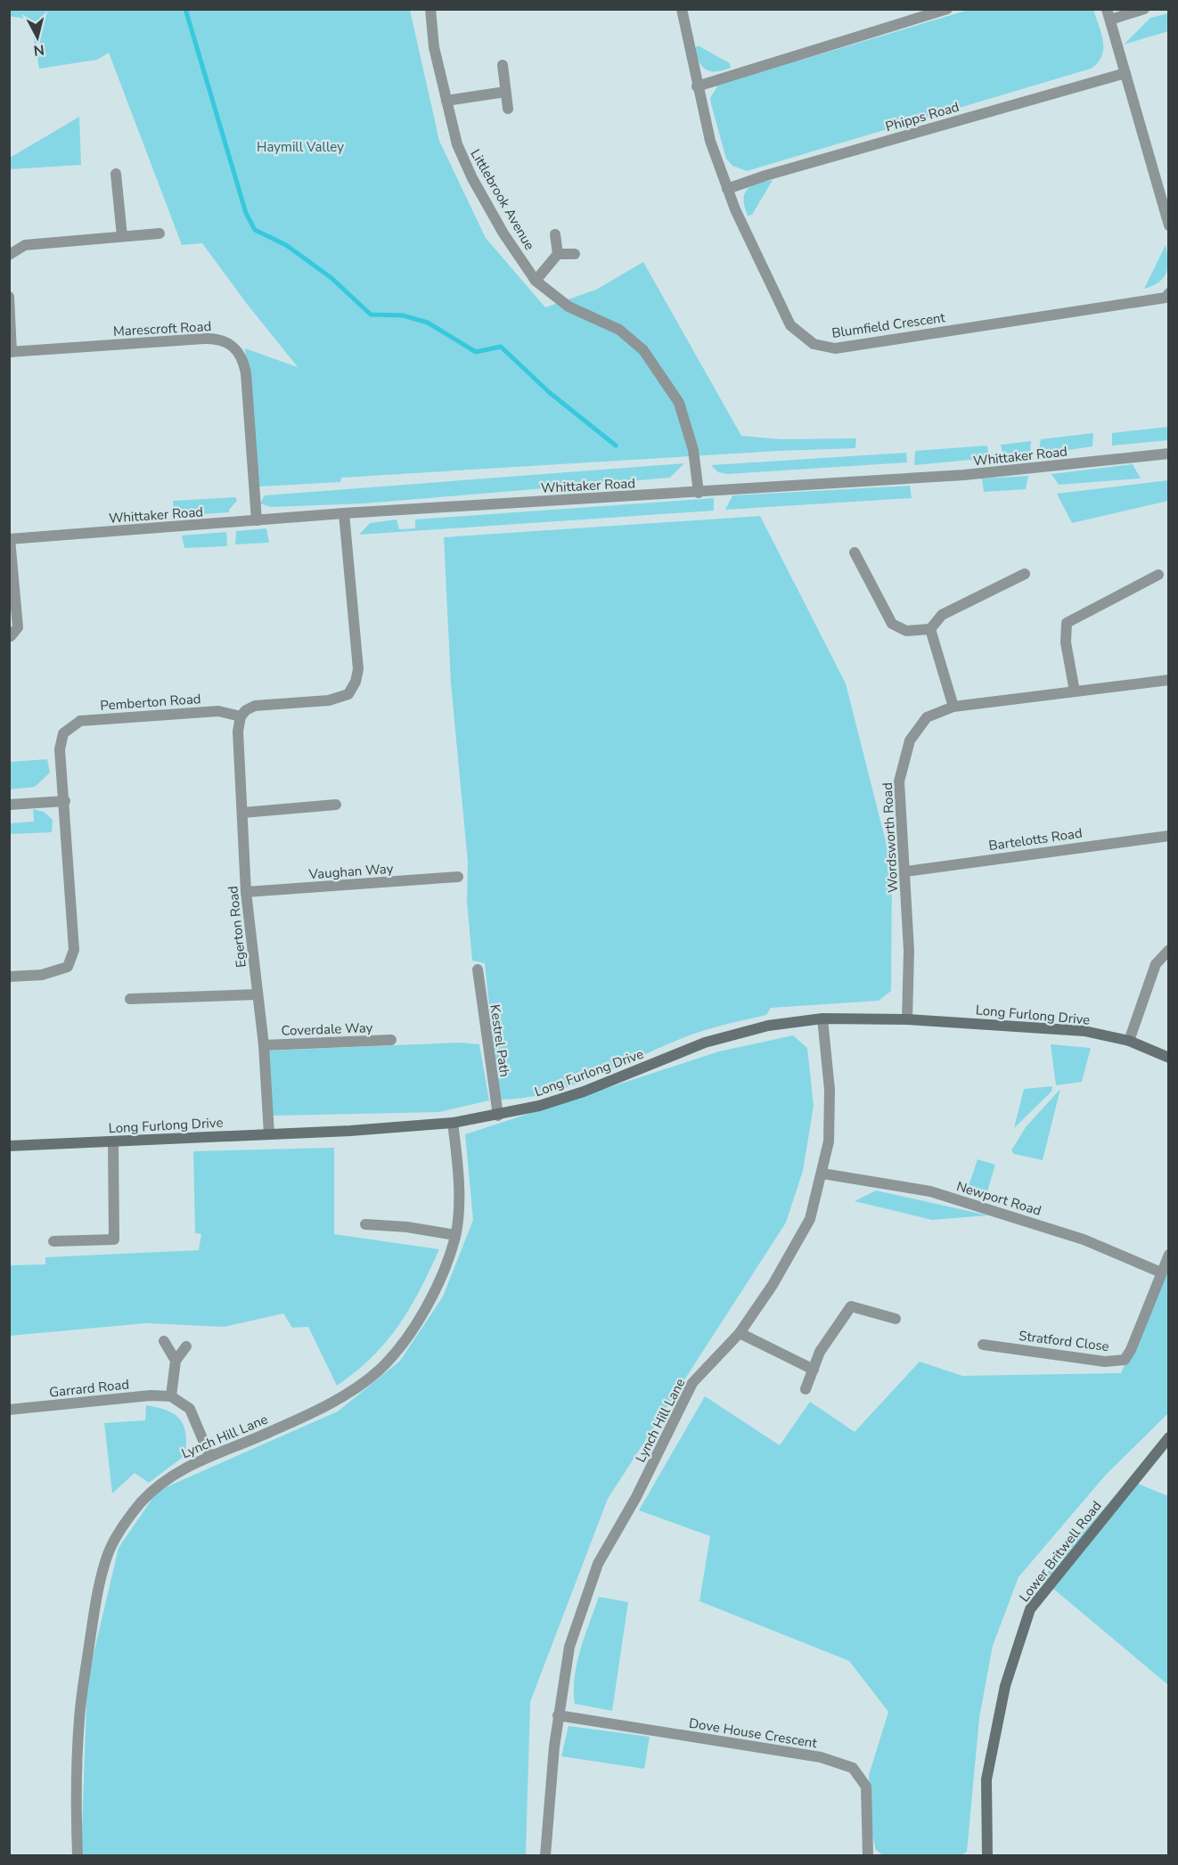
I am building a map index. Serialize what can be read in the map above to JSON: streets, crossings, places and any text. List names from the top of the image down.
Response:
{
  "streets": {
    "street": [
      "Phipps Road",
      "Littlebrook Avenue",
      "Blumfield Crescent",
      "Marescroft Road",
      "Whittaker Road",
      "Pemberton Road",
      "Wordsworth Road",
      "Bartelotts Road",
      "Vaughan Way",
      "Egerton Road",
      "Long Furlong Drive",
      "Coverdale Way",
      "Kestrel Path",
      "Newport Road",
      "Stratford Close",
      "Garrard Road",
      "Lynch Hill Lane",
      "Lower Britwell Road",
      "Dove House Crescent"
    ]
  },
  "crossings": [
    ["Phipps Road", "Blumfield Crescent"],
    ["Littlebrook Avenue", "Whittaker Road"],
    ["Marescroft Road", "Whittaker Road"],
    ["Pemberton Road", "Egerton Road"],
    ["Wordsworth Road", "Bartelotts Road"],
    ["Wordsworth Road", "Long Furlong Drive"],
    ["Vaughan Way", "Egerton Road"],
    ["Egerton Road", "Long Furlong Drive"],
    ["Egerton Road", "Coverdale Way"],
    ["Long Furlong Drive", "Kestrel Path"],
    ["Long Furlong Drive", "Lynch Hill Lane"],
    ["Newport Road", "Stratford Close"],
    ["Newport Road", "Lynch Hill Lane"],
    ["Lynch Hill Lane", "Dove House Crescent"]
  ],
  "parks": ["Haymill Valley"],
  "north": "bottom"
}
